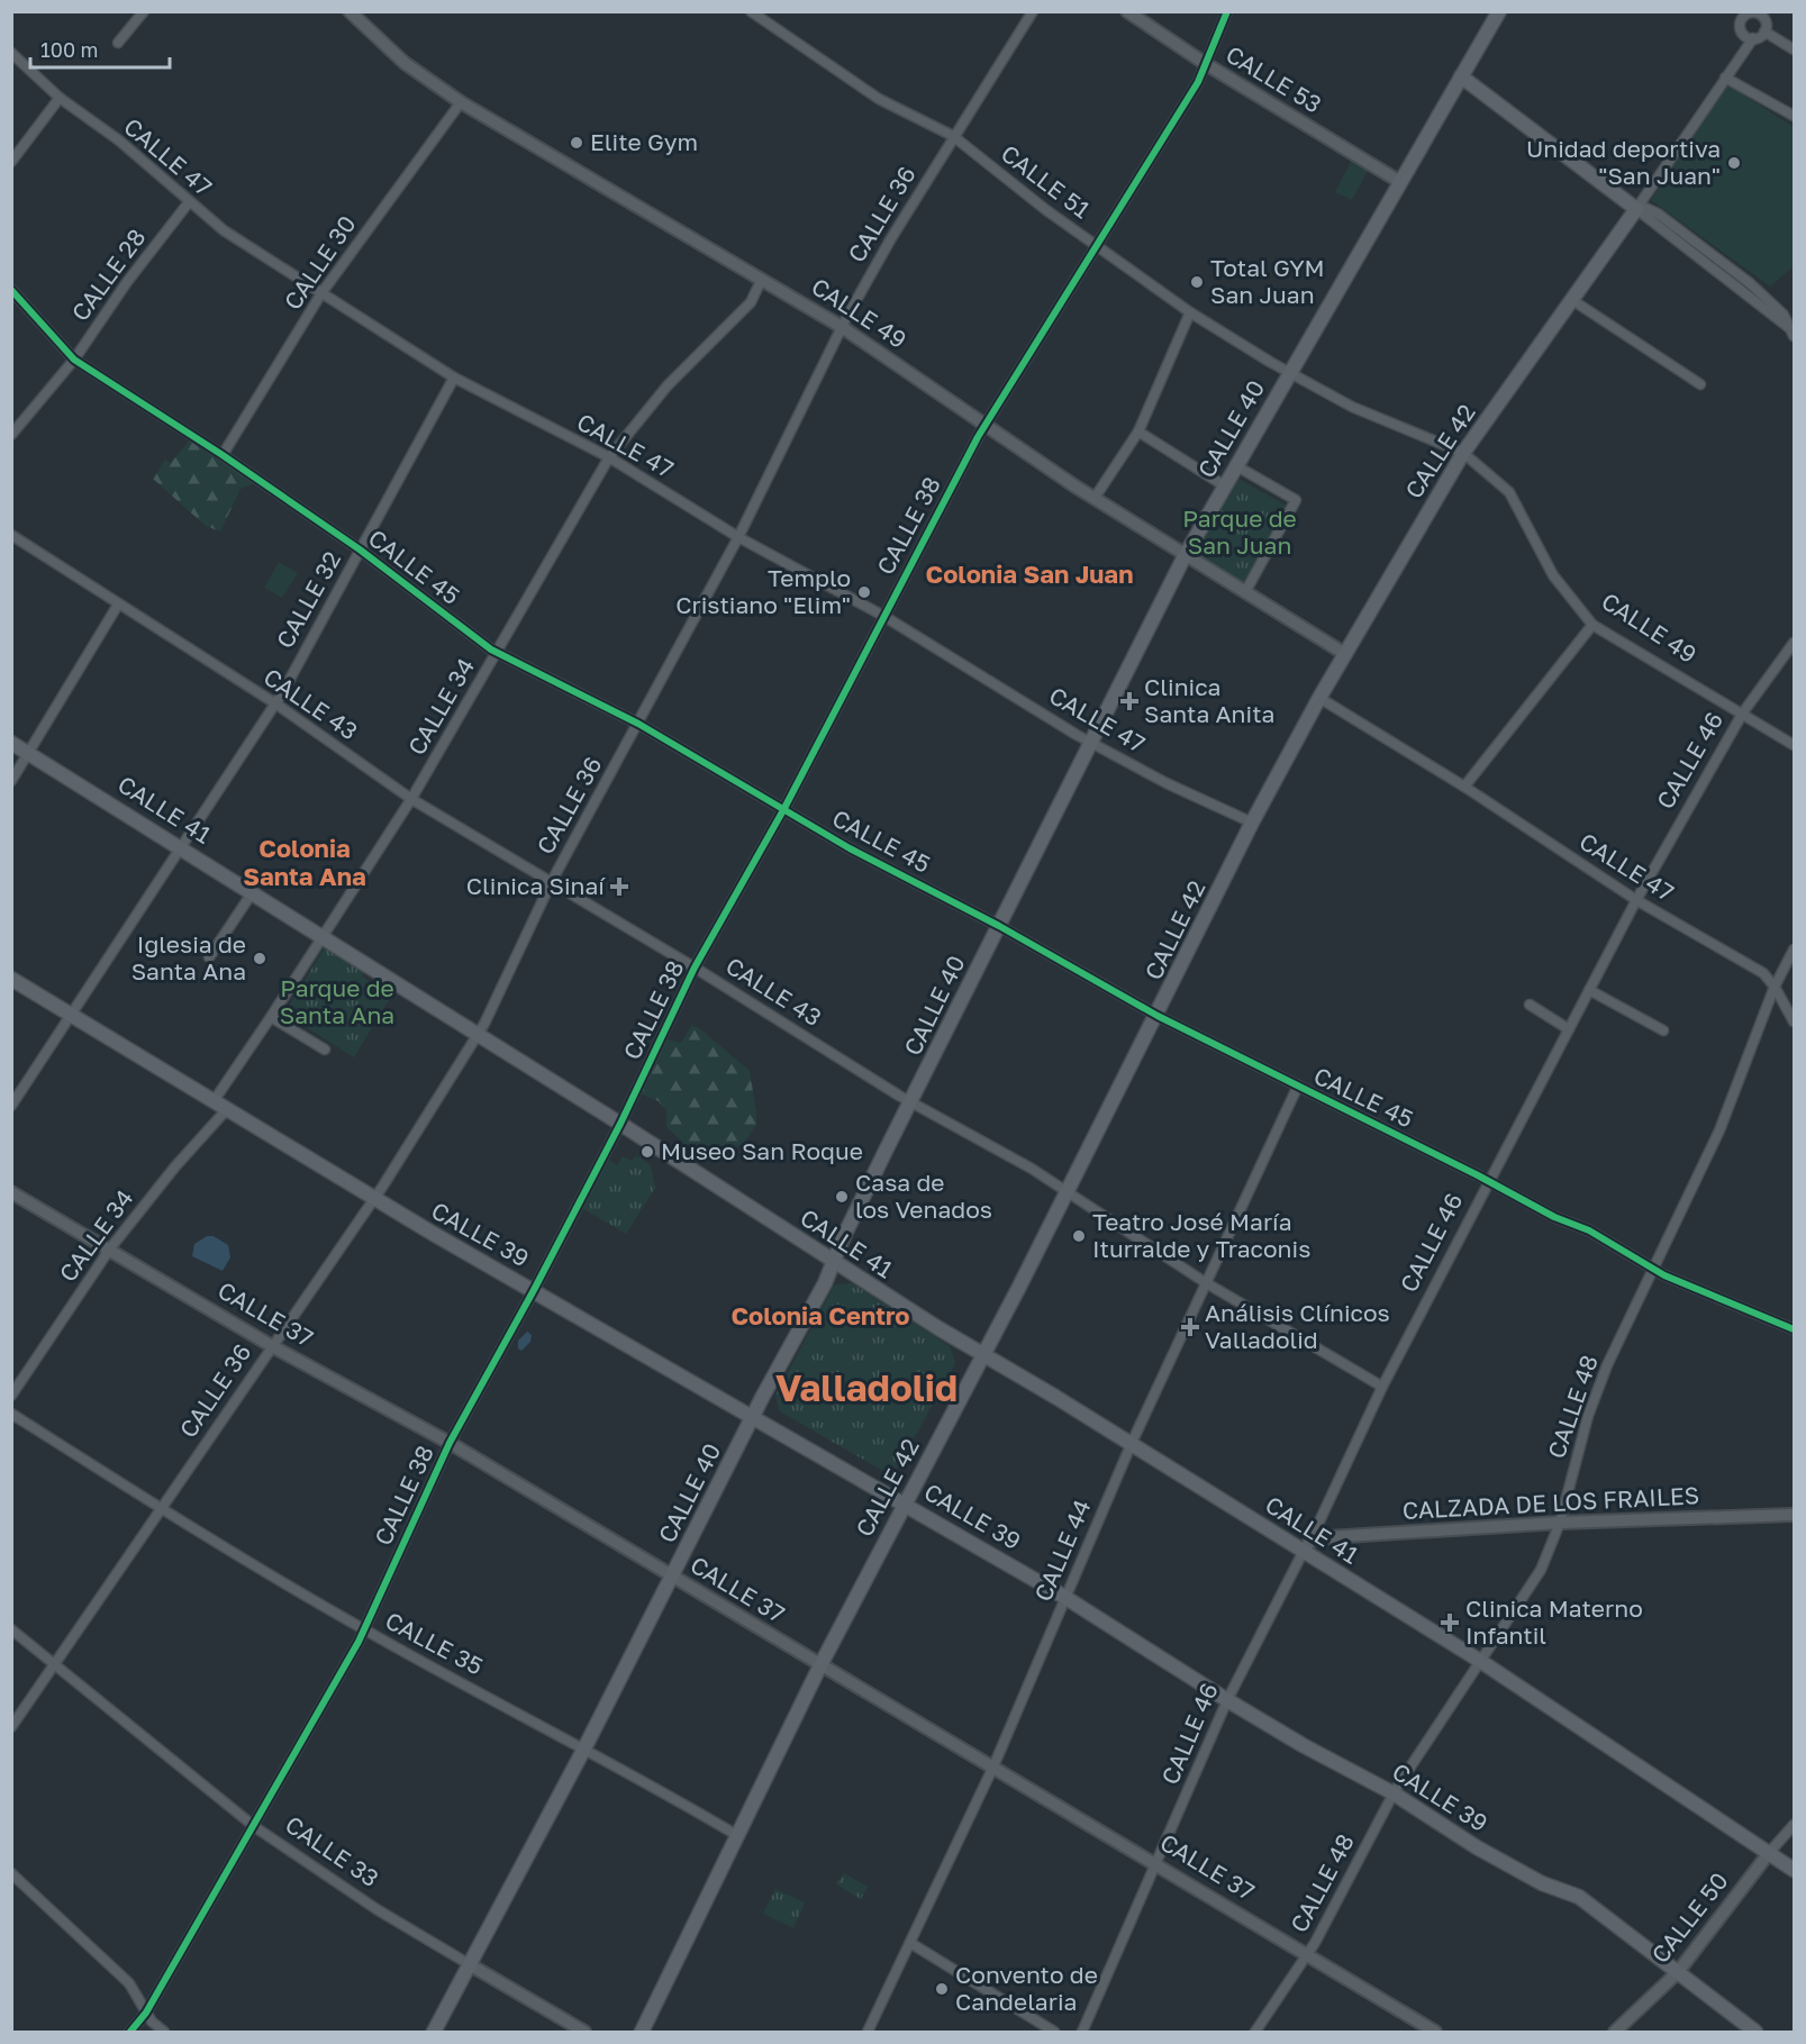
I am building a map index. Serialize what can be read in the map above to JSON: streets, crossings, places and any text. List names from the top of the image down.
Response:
{
  "streets": {
    "main road": [
      "CALLE 40",
      "CALLE 42",
      "CALLE 41",
      "CALLE 39"
    ],
    "street": [
      "CALLE 53",
      "CALLE 47",
      "CALLE 51",
      "CALLE 36",
      "CALLE 30",
      "CALLE 28",
      "CALLE 49",
      "CALLE 38",
      "CALLE 45",
      "CALLE 32",
      "CALLE 43",
      "CALLE 34",
      "CALLE 46",
      "CALLE 37",
      "CALLE 48",
      "CALZADA DE LOS FRAILES",
      "CALLE 44",
      "CALLE 35",
      "CALLE 33",
      "CALLE 50"
    ]
  },
  "crossings": [
    ["CALLE 53", "CALLE 40"],
    ["CALLE 53", "CALLE 38"],
    ["CALLE 47", "CALLE 36"],
    ["CALLE 47", "CALLE 30"],
    ["CALLE 47", "CALLE 28"],
    ["CALLE 47", "CALLE 40"],
    ["CALLE 47", "CALLE 42"],
    ["CALLE 47", "CALLE 38"],
    ["CALLE 47", "CALLE 32"],
    ["CALLE 47", "CALLE 34"],
    ["CALLE 47", "CALLE 46"],
    ["CALLE 47", "CALLE 48"],
    ["CALLE 51", "CALLE 36"],
    ["CALLE 51", "CALLE 49"],
    ["CALLE 51", "CALLE 40"],
    ["CALLE 51", "CALLE 42"],
    ["CALLE 51", "CALLE 38"],
    ["CALLE 36", "CALLE 49"],
    ["CALLE 36", "CALLE 45"],
    ["CALLE 36", "CALLE 43"],
    ["CALLE 36", "CALLE 41"],
    ["CALLE 36", "CALLE 39"],
    ["CALLE 36", "CALLE 37"],
    ["CALLE 36", "CALLE 35"],
    ["CALLE 36", "CALLE 33"],
    ["CALLE 30", "CALLE 49"],
    ["CALLE 30", "CALLE 45"],
    ["CALLE 28", "CALLE 45"],
    ["CALLE 49", "CALLE 40"],
    ["CALLE 49", "CALLE 42"],
    ["CALLE 49", "CALLE 38"],
    ["CALLE 49", "CALLE 34"],
    ["CALLE 49", "CALLE 46"],
    ["CALLE 40", "CALLE 45"],
    ["CALLE 40", "CALLE 43"],
    ["CALLE 40", "CALLE 41"],
    ["CALLE 40", "CALLE 39"],
    ["CALLE 40", "CALLE 37"],
    ["CALLE 40", "CALLE 35"],
    ["CALLE 40", "CALLE 33"],
    ["CALLE 42", "CALLE 45"],
    ["CALLE 42", "CALLE 43"],
    ["CALLE 42", "CALLE 41"],
    ["CALLE 42", "CALLE 39"],
    ["CALLE 42", "CALLE 37"],
    ["CALLE 42", "CALLE 35"],
    ["CALLE 38", "CALLE 45"],
    ["CALLE 38", "CALLE 43"],
    ["CALLE 38", "CALLE 41"],
    ["CALLE 38", "CALLE 39"],
    ["CALLE 38", "CALLE 37"],
    ["CALLE 38", "CALLE 35"],
    ["CALLE 38", "CALLE 33"],
    ["CALLE 45", "CALLE 32"],
    ["CALLE 45", "CALLE 34"],
    ["CALLE 45", "CALLE 46"],
    ["CALLE 45", "CALLE 48"],
    ["CALLE 45", "CALLE 44"],
    ["CALLE 32", "CALLE 43"],
    ["CALLE 32", "CALLE 41"],
    ["CALLE 32", "CALLE 39"],
    ["CALLE 43", "CALLE 34"],
    ["CALLE 43", "CALLE 46"],
    ["CALLE 43", "CALLE 44"],
    ["CALLE 34", "CALLE 41"],
    ["CALLE 34", "CALLE 39"],
    ["CALLE 34", "CALLE 37"],
    ["CALLE 46", "CALLE 41"],
    ["CALLE 46", "CALLE 39"],
    ["CALLE 46", "CALLE 37"],
    ["CALLE 46", "CALZADA DE LOS FRAILES"],
    ["CALLE 41", "CALLE 48"],
    ["CALLE 41", "CALZADA DE LOS FRAILES"],
    ["CALLE 41", "CALLE 44"],
    ["CALLE 41", "CALLE 50"],
    ["CALLE 39", "CALLE 48"],
    ["CALLE 39", "CALLE 44"],
    ["CALLE 39", "CALLE 50"],
    ["CALLE 37", "CALLE 48"],
    ["CALLE 37", "CALLE 44"],
    ["CALLE 48", "CALZADA DE LOS FRAILES"]
  ],
  "districts": [
    "Colonia San Juan",
    "Colonia Santa Ana",
    "Colonia Centro",
    "Valladolid"
  ],
  "parks": ["Parque de San Juan", "Parque de Santa Ana"],
  "places": {
    "other": [
      "Elite Gym",
      "Unidad deportiva \"San Juan\"",
      "Total GYM San Juan",
      "Templo Cristiano \"Elim\"",
      "Iglesia de Santa Ana",
      "Museo San Roque",
      "Casa de los Venados",
      "Teatro José María Iturralde y Traconis",
      "Convento de Candelaria"
    ],
    "health": [
      "Clinica Santa Anita",
      "Clinica Sinaí",
      "Análisis Clínicos Valladolid",
      "Clinica Materno Infantil"
    ]
  },
  "scale_bar": "100 m"
}
